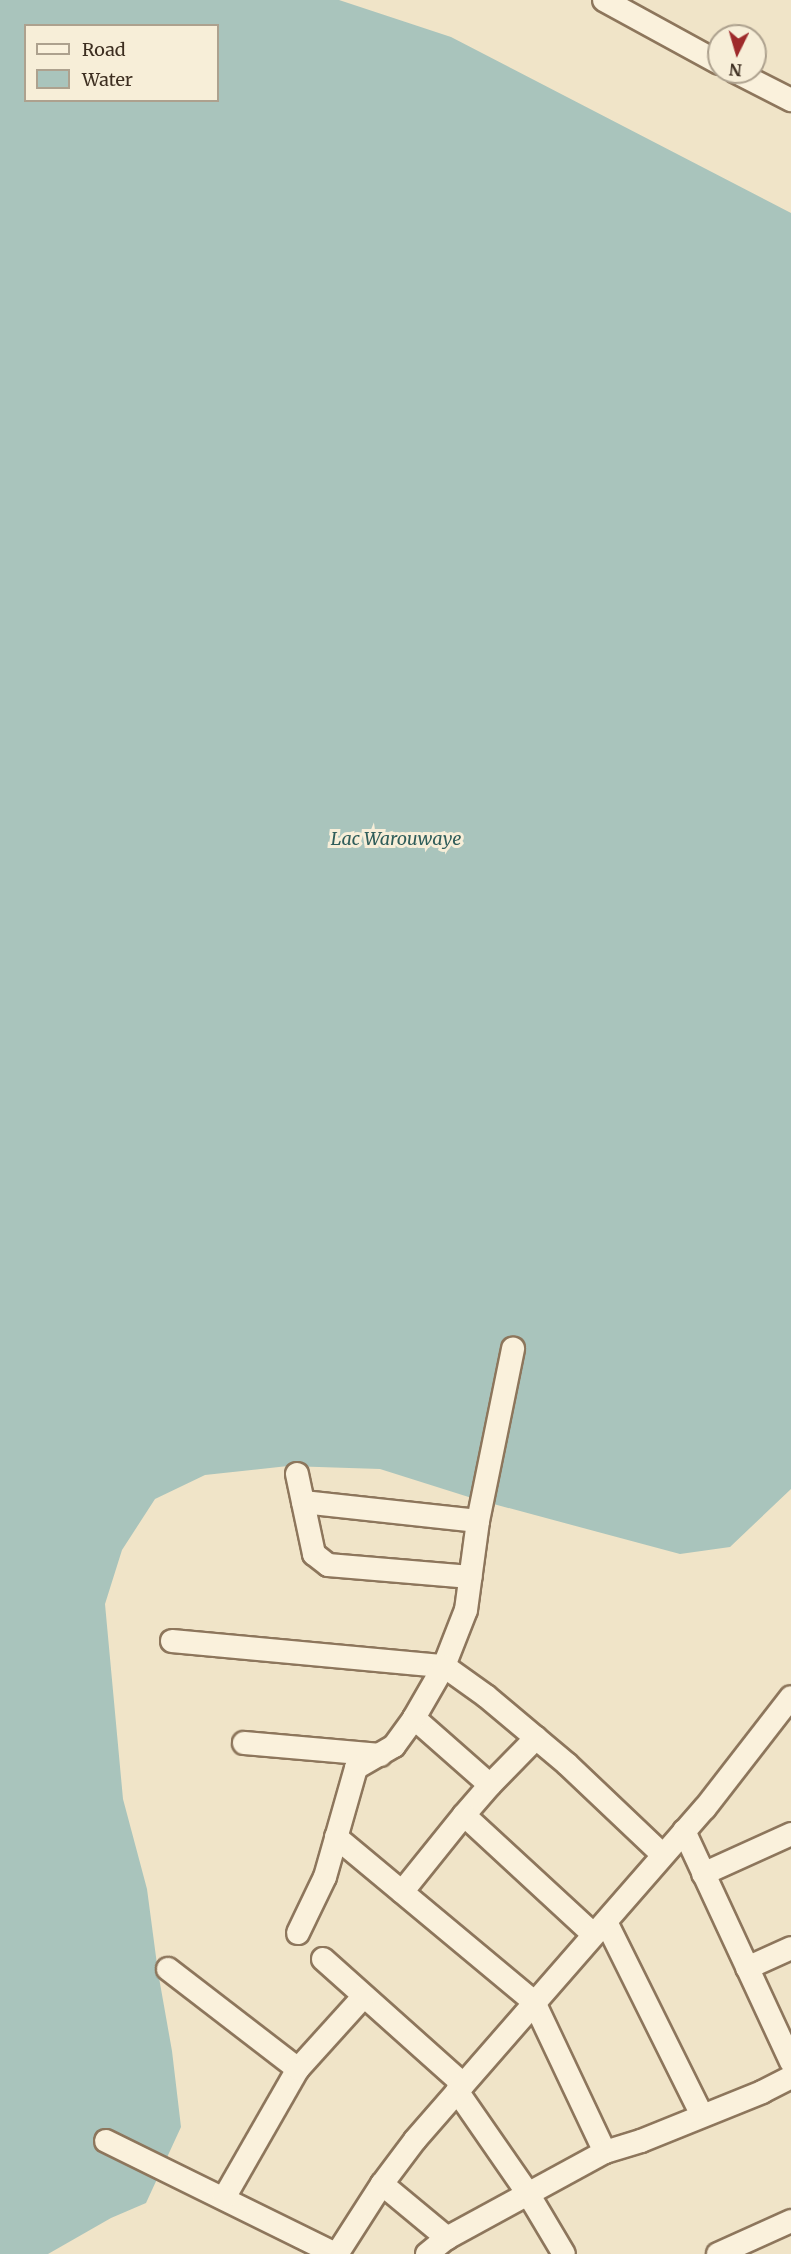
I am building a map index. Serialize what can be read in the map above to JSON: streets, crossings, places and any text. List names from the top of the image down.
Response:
{
  "water": ["Lac Warouwaye"],
  "legend": ["Road", "Water"],
  "north": "bottom"
}
